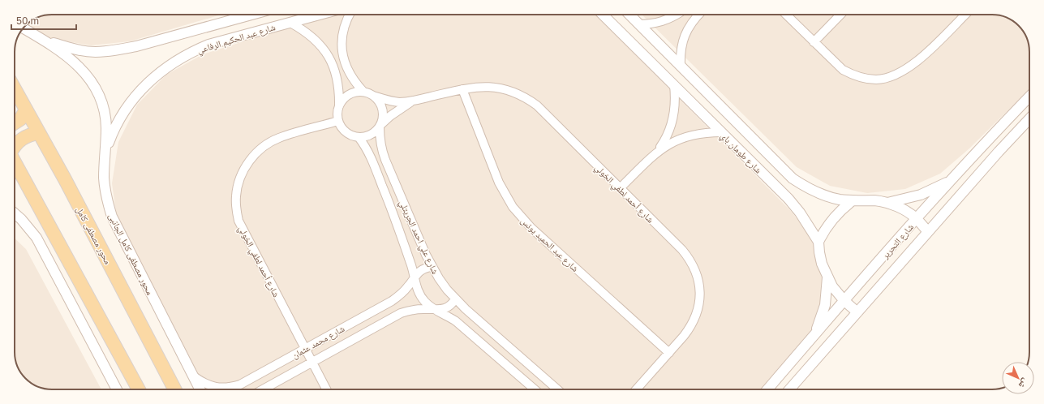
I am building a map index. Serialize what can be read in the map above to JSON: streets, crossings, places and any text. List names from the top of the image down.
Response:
{
  "streets": {
    "main road": ["محور مصطفى كامل"],
    "street": [
      "شارع عبد الحكيم الرفاعي",
      "شارع طومان باي",
      "شارع أحمد لطفي الخولي",
      "شارع علي احمد الجريتلي",
      "شارع التحرير",
      "شارع عبد الحميد يونس",
      "محور مصطفى كامل الجانبى",
      "شارع محمد عثمان"
    ]
  },
  "crossings": [
    ["شارع عبد الحكيم الرفاعي", "محور مصطفى كامل الجانبى"],
    ["شارع طومان باي", "شارع التحرير"],
    ["شارع أحمد لطفي الخولي", "شارع علي احمد الجريتلي"],
    ["شارع أحمد لطفي الخولي", "شارع عبد الحميد يونس"],
    ["شارع أحمد لطفي الخولي", "شارع محمد عثمان"],
    ["شارع علي احمد الجريتلي", "شارع محمد عثمان"],
    ["محور مصطفى كامل الجانبى", "شارع محمد عثمان"]
  ],
  "scale_bar": "50 m",
  "north": "bottom right"
}
